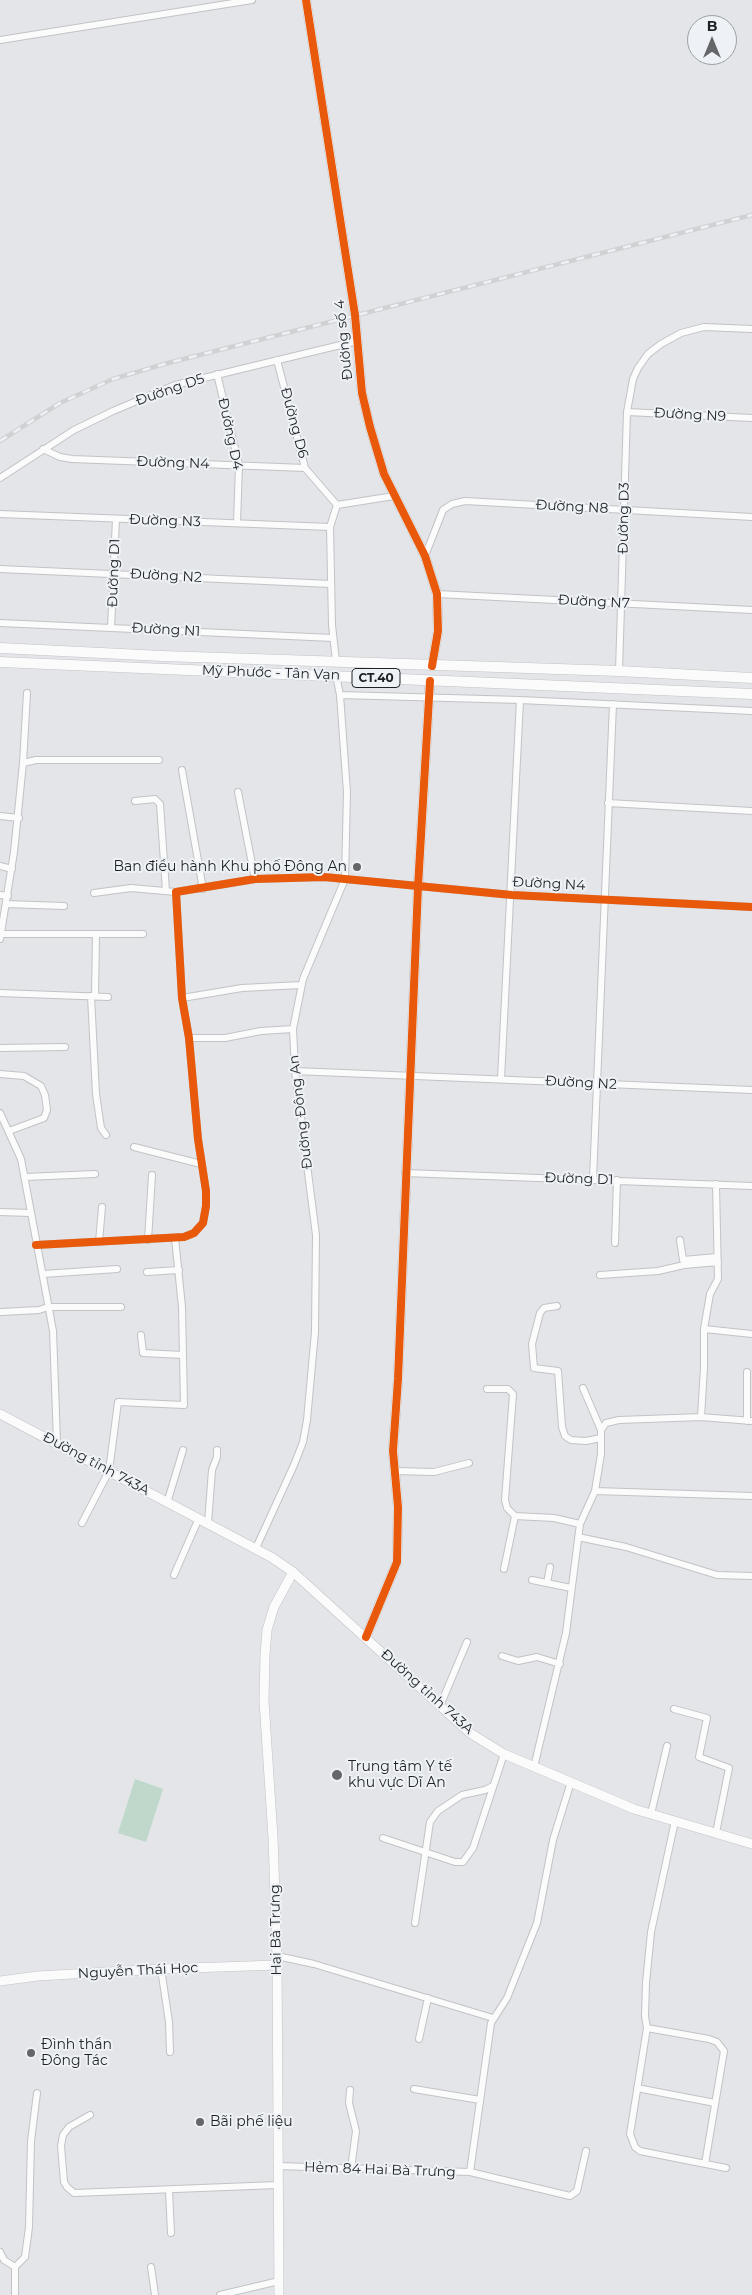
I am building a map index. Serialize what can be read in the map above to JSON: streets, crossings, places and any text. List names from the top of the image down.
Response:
{
  "streets": {
    "main road": ["Mỹ Phước - Tân Vạn", "CT.40"],
    "street": [
      "Đường số 4",
      "Đường D5",
      "Đường N9",
      "Đường D6",
      "Đường D4",
      "Đường N4",
      "Đường N8",
      "Đường D3",
      "Đường N3",
      "Đường D1",
      "Đường N2",
      "Đường N7",
      "Đường N1",
      "Đường Đông An",
      "Đường tỉnh 743A",
      "Hai Bà Trưng",
      "Nguyễn Thái Học",
      "Hẻm 84 Hai Bà Trưng"
    ]
  },
  "crossings": [
    ["Đường số 4", "Đường D5"],
    ["Đường số 4", "Đường N8"],
    ["Đường số 4", "Đường N7"],
    ["Đường số 4", "Mỹ Phước - Tân Vạn"],
    ["Đường D5", "Đường D6"],
    ["Đường D5", "Đường D4"],
    ["Đường D5", "Đường N4"],
    ["Đường N9", "Đường D3"],
    ["Đường D6", "Đường N4"],
    ["Đường D4", "Đường N4"],
    ["Đường D4", "Đường N3"],
    ["Đường N4", "Đường Đông An"],
    ["Đường N8", "Đường D3"],
    ["Đường D3", "Đường N7"],
    ["Đường D3", "Mỹ Phước - Tân Vạn"],
    ["Đường N3", "Đường D1"],
    ["Đường D1", "Đường N2"],
    ["Đường D1", "Đường N1"],
    ["Đường N2", "Đường Đông An"],
    ["Mỹ Phước - Tân Vạn", "Đường Đông An"],
    ["Đường Đông An", "Đường tỉnh 743A"],
    ["Đường tỉnh 743A", "Hai Bà Trưng"],
    ["Hai Bà Trưng", "Nguyễn Thái Học"],
    ["Hai Bà Trưng", "Hẻm 84 Hai Bà Trưng"]
  ],
  "places": [
    "Ban điều hành Khu phố Đông An",
    "Trung tâm Y tế khu vực Dĩ An",
    "Đình thần Đông Tác",
    "Bãi phế liệu"
  ],
  "north": "top"
}
